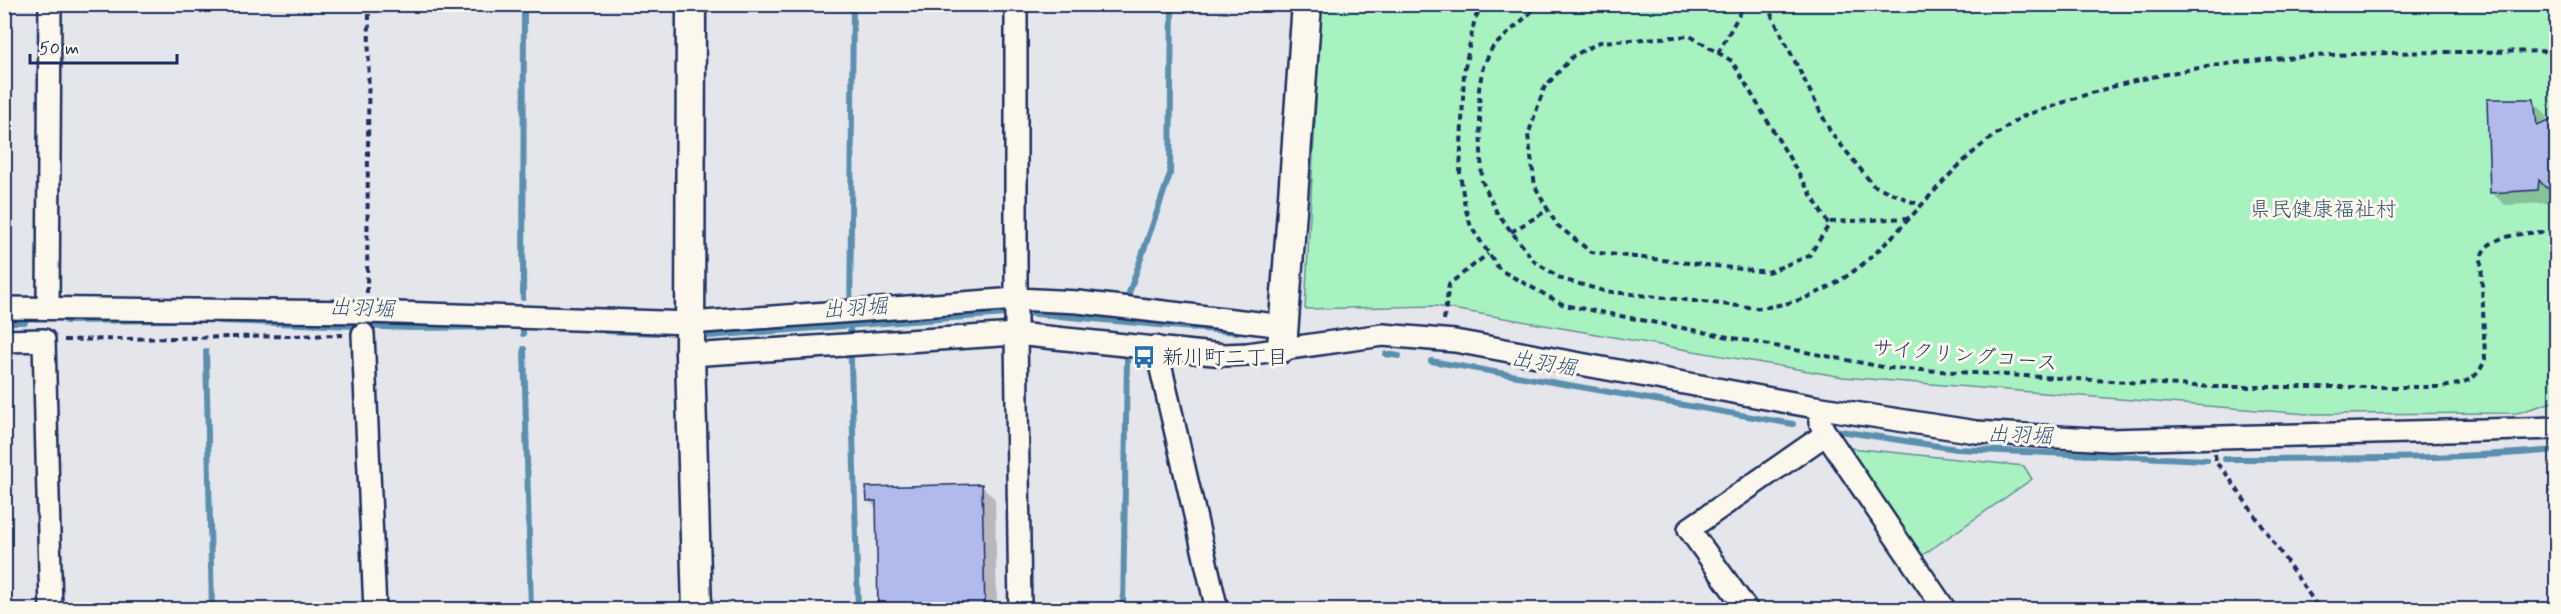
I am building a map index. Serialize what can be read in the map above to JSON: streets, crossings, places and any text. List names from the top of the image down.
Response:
{
  "streets": {
    "path": ["サイクリングコース"]
  },
  "water": ["出羽堀"],
  "parks": ["県民健康福祉村"],
  "places": {
    "bus stop": ["新川町二丁目"]
  },
  "scale_bar": "50 m"
}
